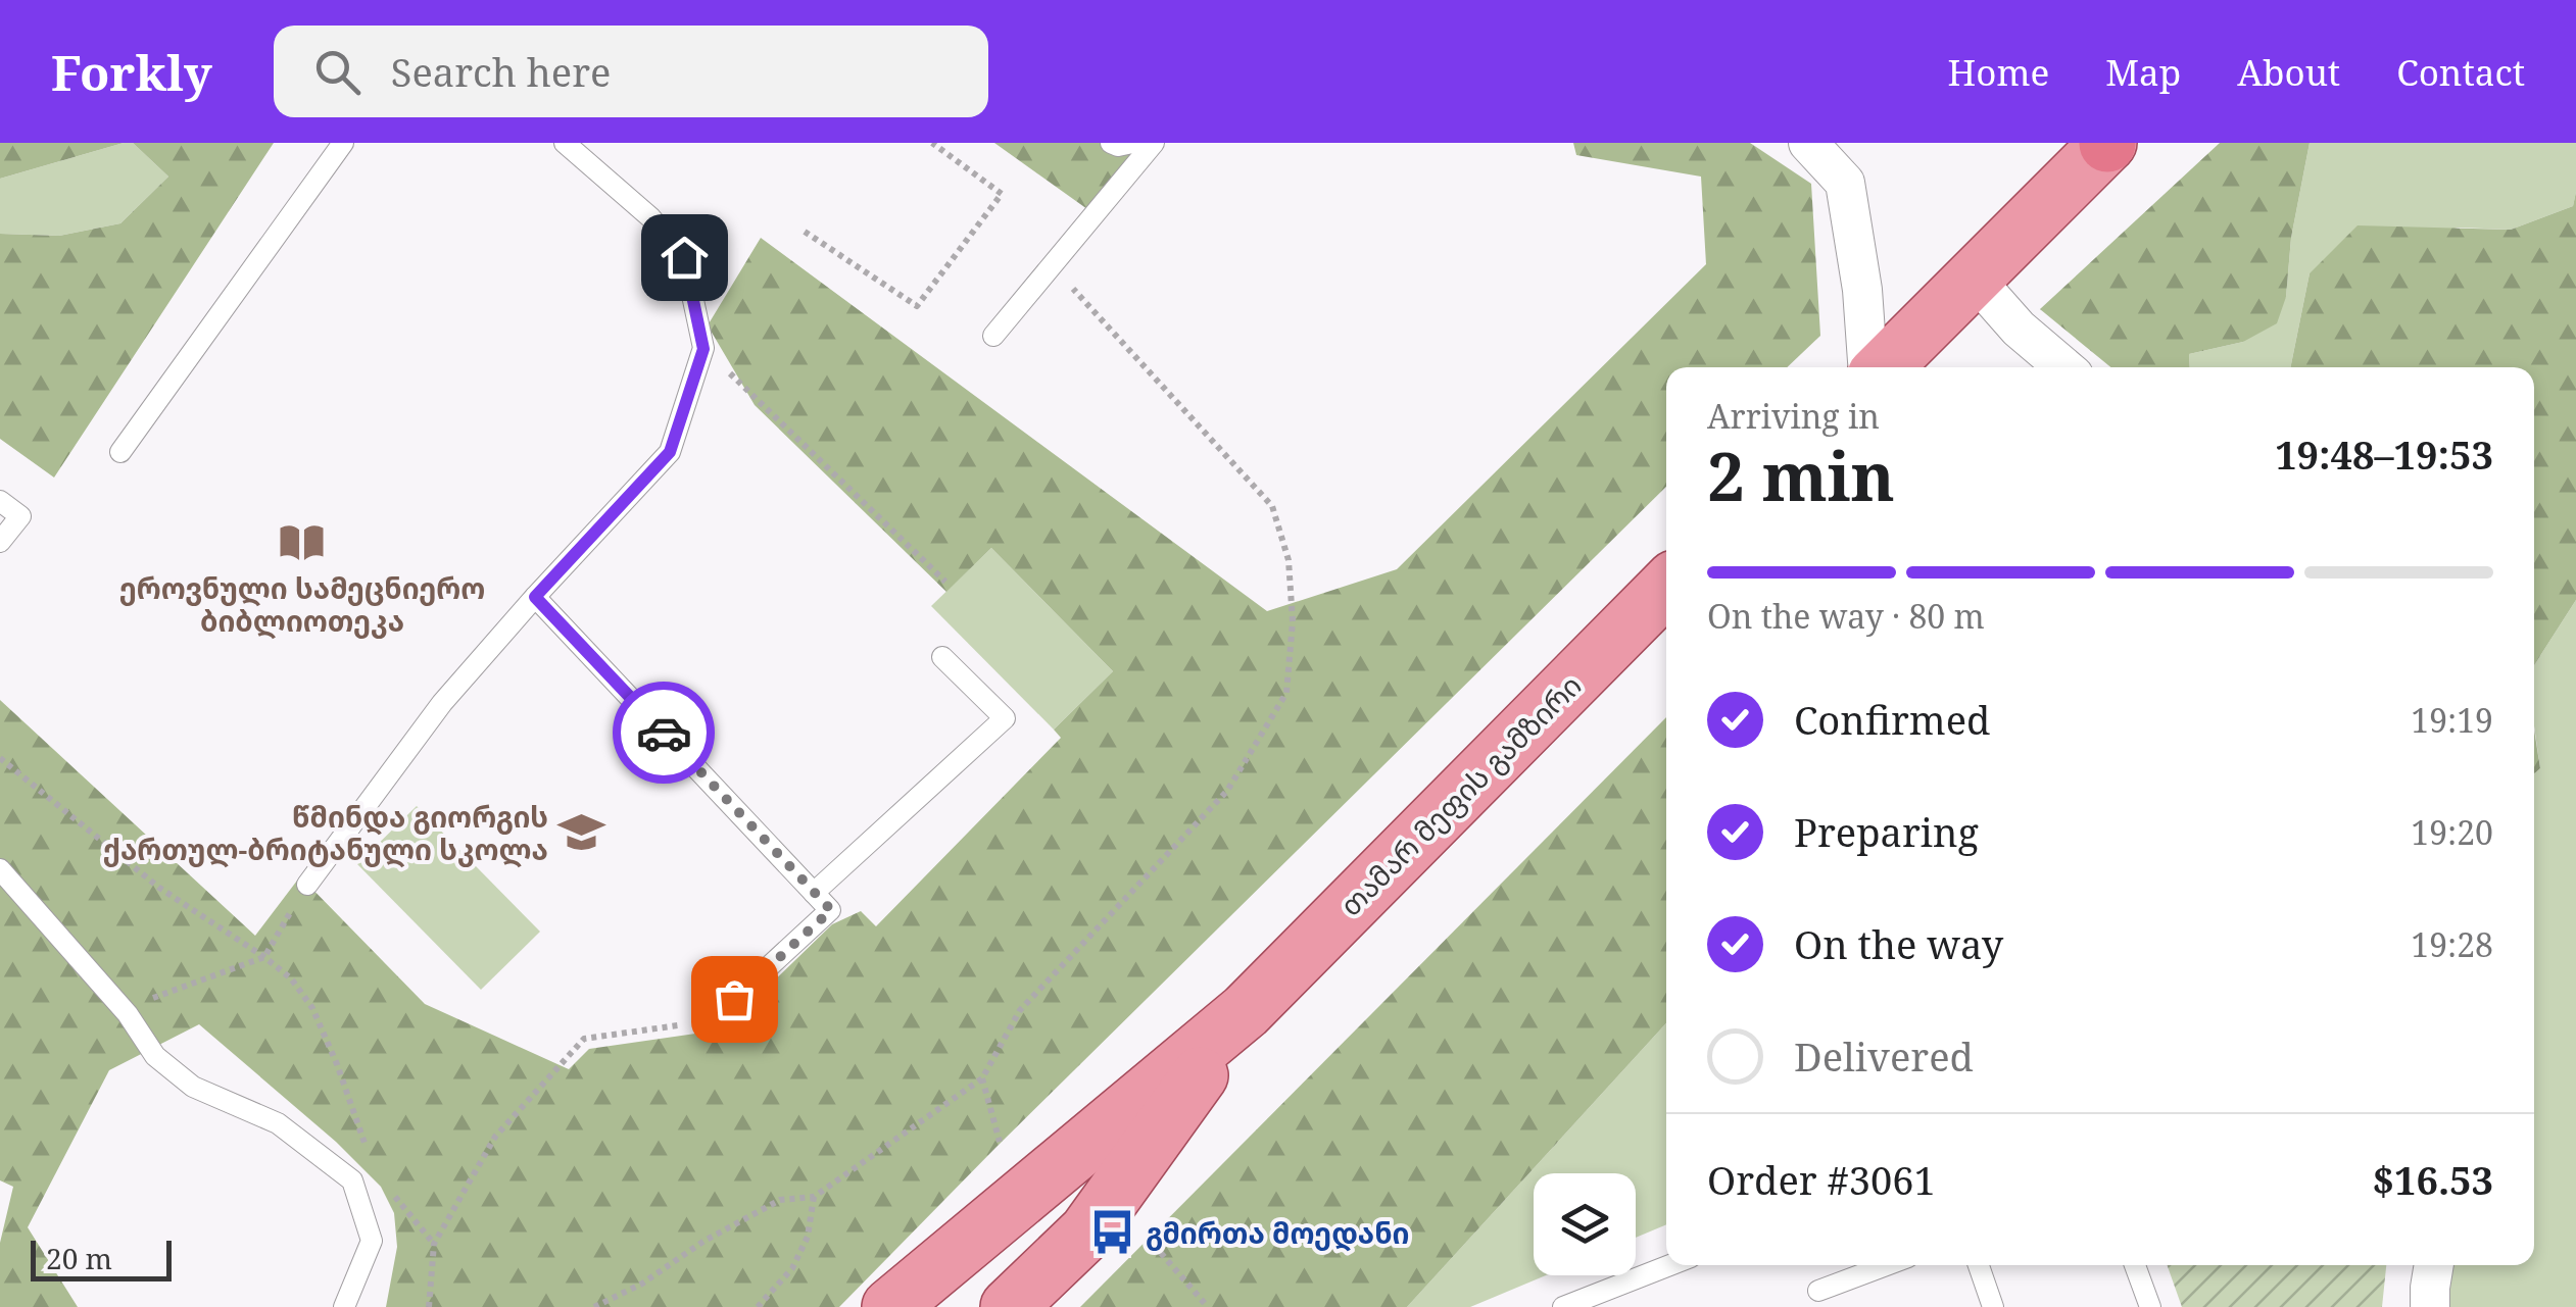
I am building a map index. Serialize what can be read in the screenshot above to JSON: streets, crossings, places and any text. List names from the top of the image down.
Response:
{
  "streets": {
    "main road": ["თამარ მეფის გამზირი"]
  },
  "places": {
    "library": ["ეროვნული სამეცნიერო ბიბლიოთეკა"],
    "school or university": ["წმინდა გიორგის ქართულ-ბრიტანული სკოლა"],
    "bus stop": ["გმირთა მოედანი"]
  },
  "scale_bar": "20 m",
  "page": {
    "header": "Forkly",
    "search": "Search here",
    "nav": [
      "Home",
      "Map",
      "About",
      "Contact"
    ],
    "heading": ["2 min", "Arriving in", "19:48–19:53"],
    "panel": ["Order #3061", "$16.53"],
    "bar": "On the way · 80 m",
    "list": [
      ["Confirmed", "19:19"],
      ["Preparing", "19:20"],
      ["On the way", "19:28"],
      "Delivered"
    ],
    "scale": "20 m"
  }
}
